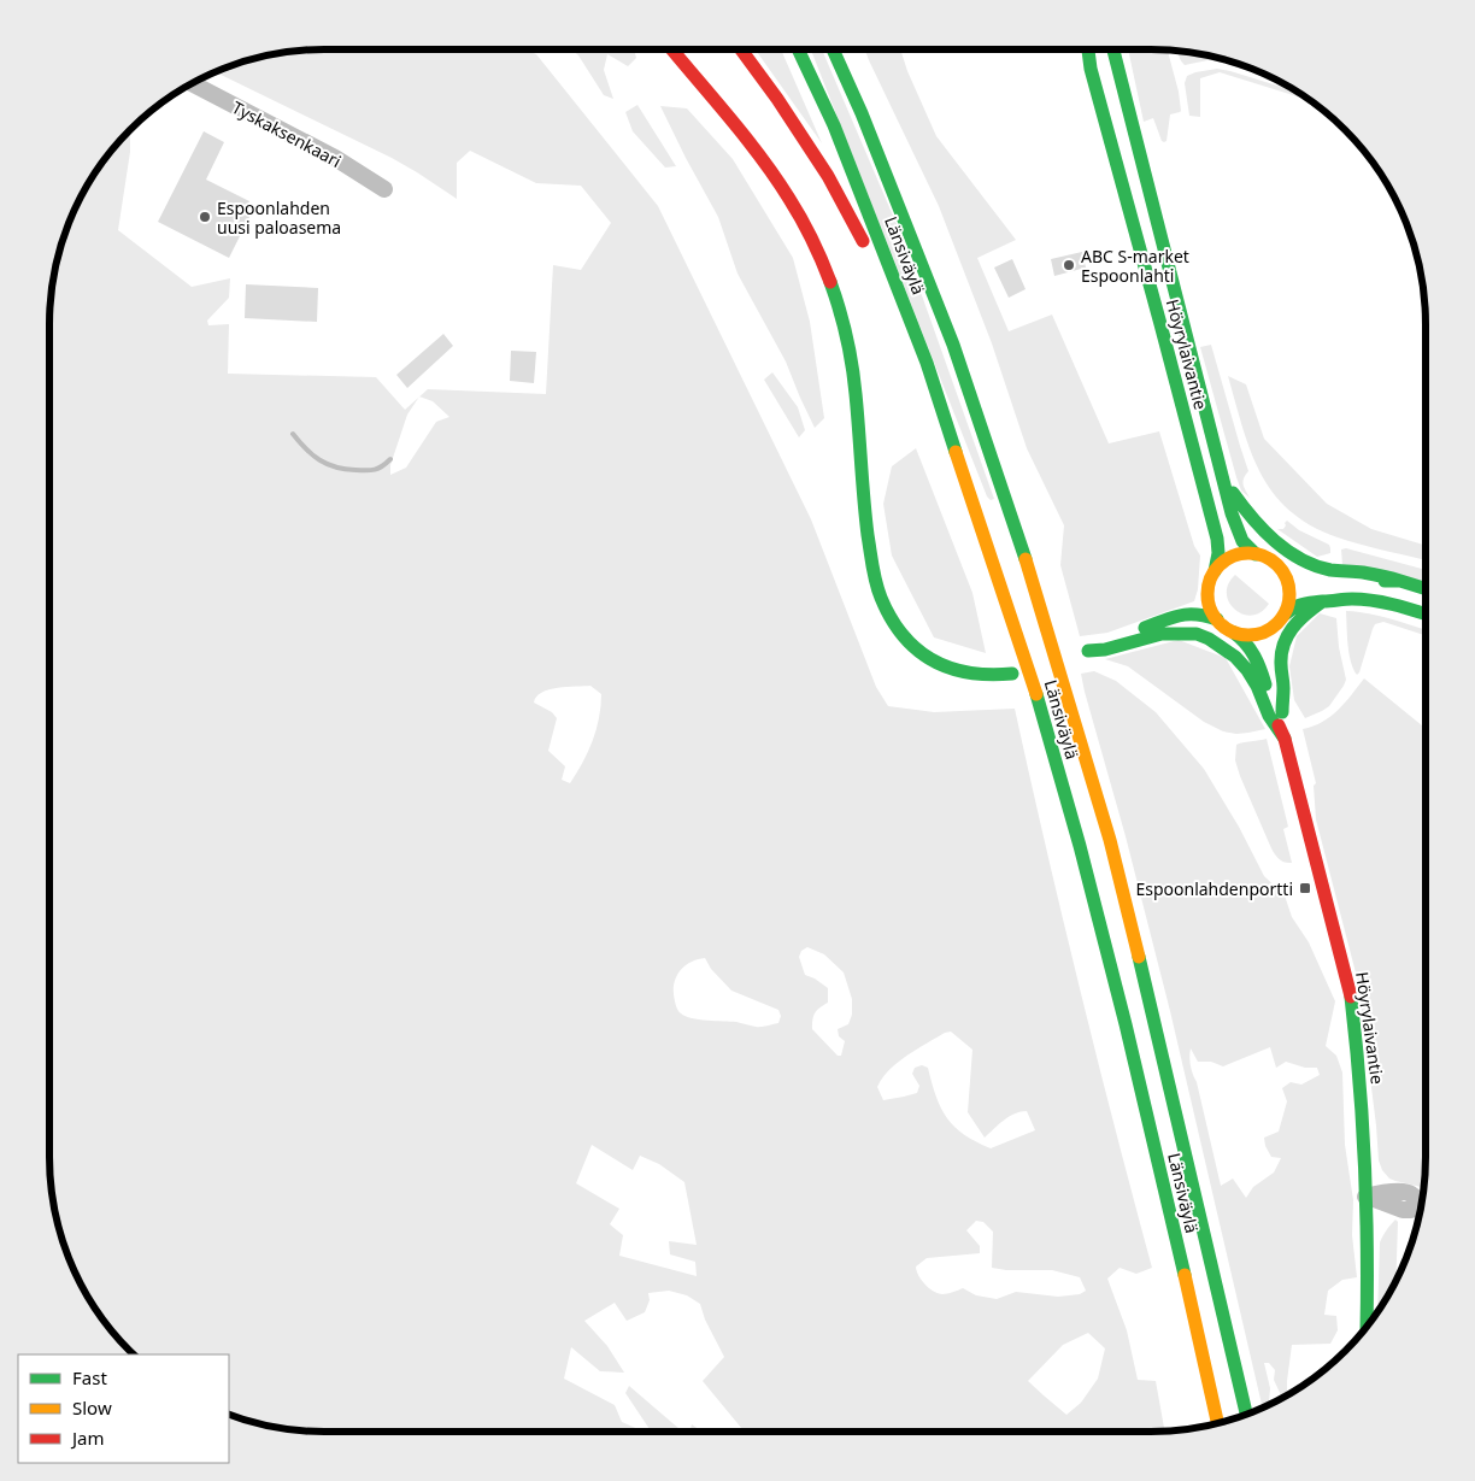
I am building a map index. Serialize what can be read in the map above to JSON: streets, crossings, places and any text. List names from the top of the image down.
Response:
{
  "streets": {
    "main road": ["Länsiväylä", "Höyrylaivantie"],
    "street": ["Tyskaksenkaari"]
  },
  "places": {
    "other": ["Espoonlahden uusi paloasema", "ABC S-market Espoonlahti"],
    "transit": ["Espoonlahdenportti"]
  },
  "legend": ["Fast", "Slow", "Jam"]
}
